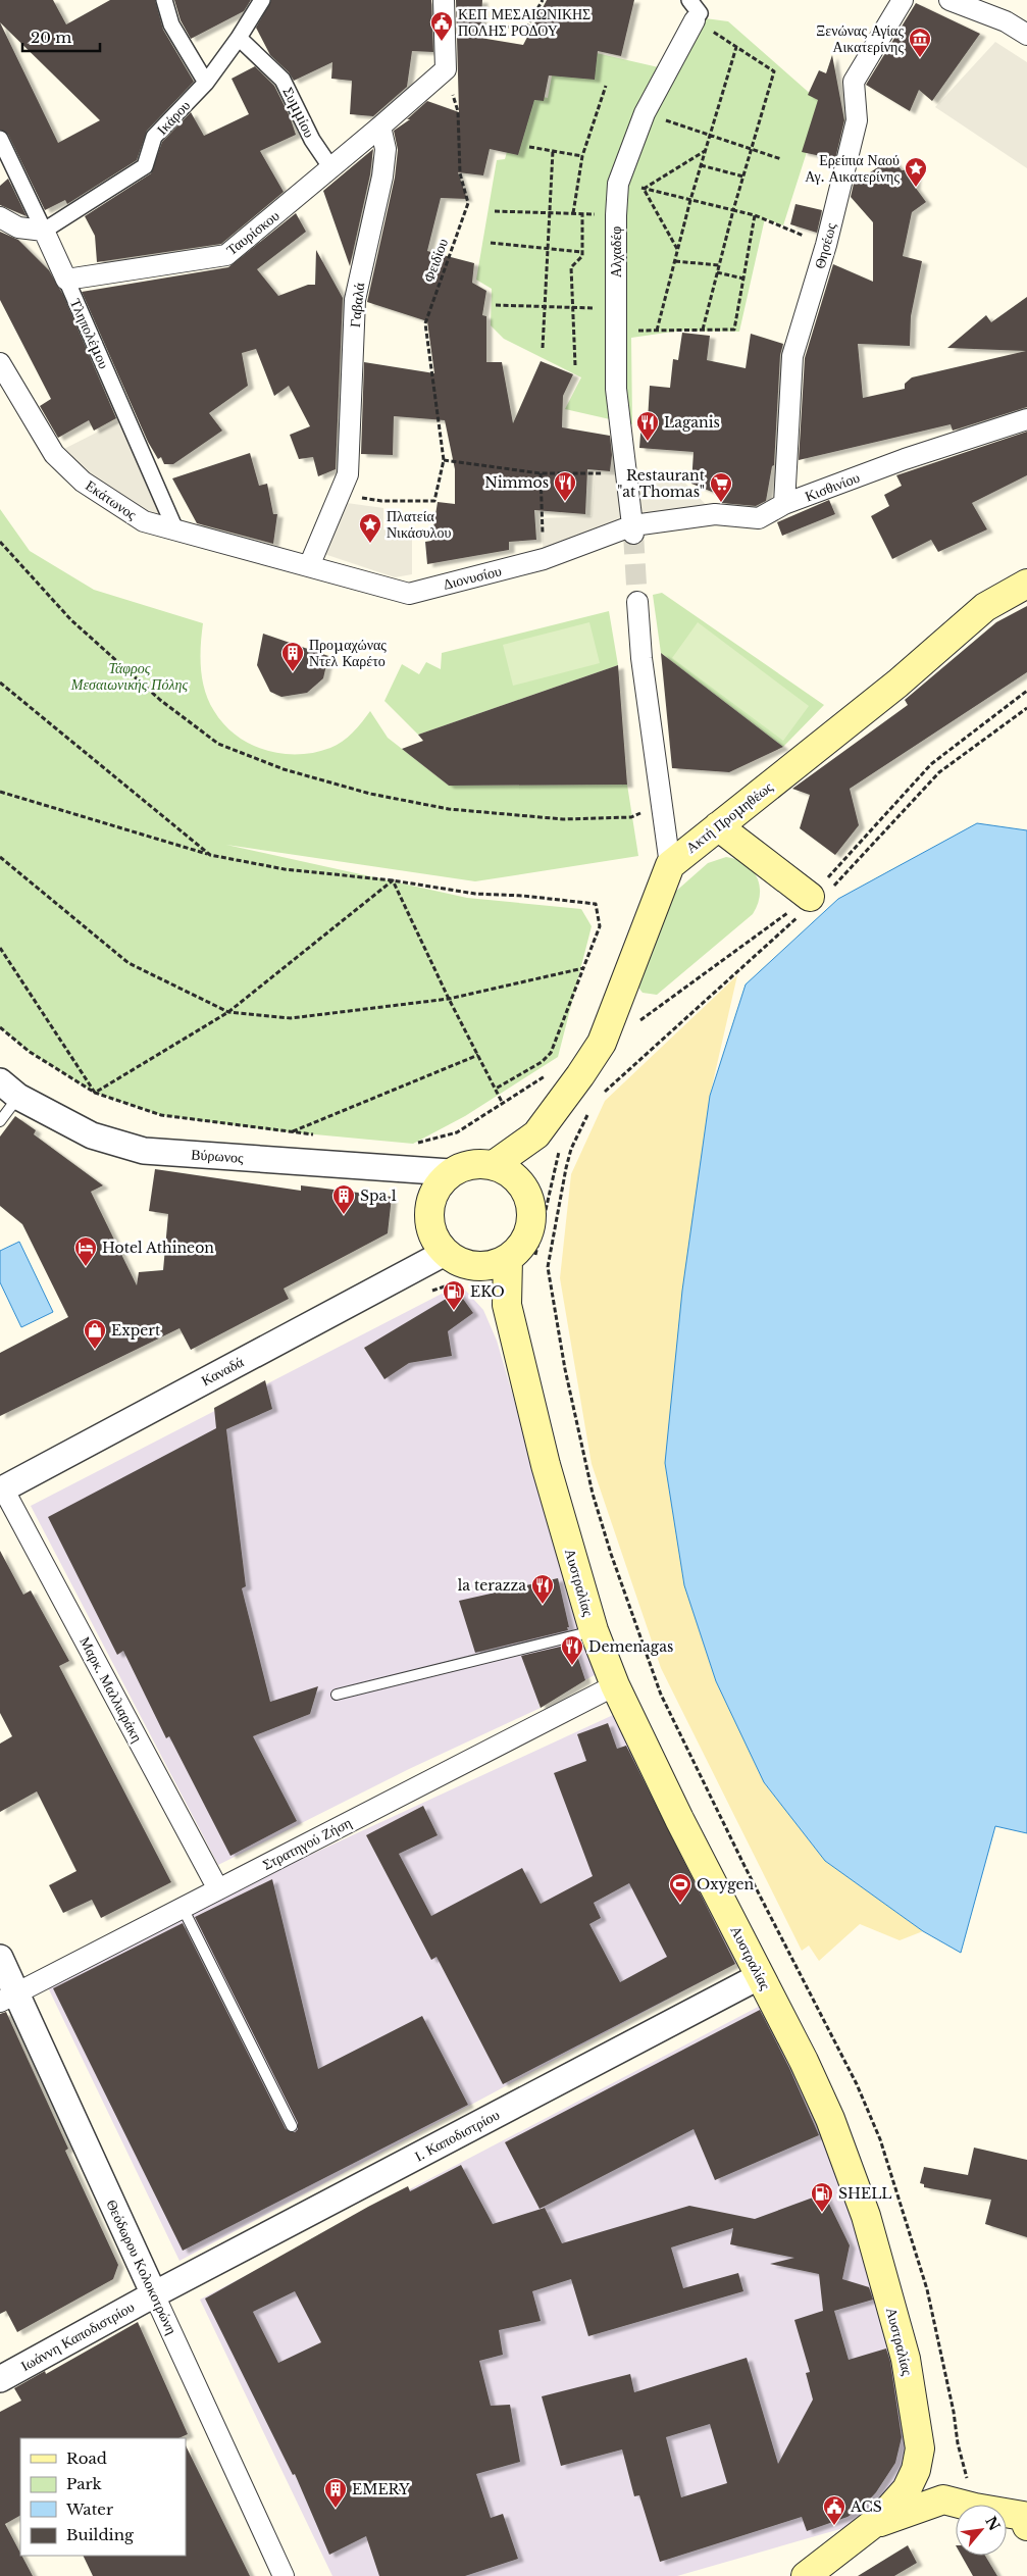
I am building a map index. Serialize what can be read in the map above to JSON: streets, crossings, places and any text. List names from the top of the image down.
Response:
{
  "streets": {
    "main road": ["Ακτή Προμηθέως", "Αυστραλίας"],
    "street": [
      "Συμμίου",
      "Ικάρου",
      "Ταυρίσκου",
      "Θησέως",
      "Αλχαδέφ",
      "Γαβαλά",
      "Τληπολέμου",
      "Κισθινίου",
      "Εκάτωνος",
      "Διονυσίου",
      "Βύρωνος",
      "Καναδά",
      "Μαρκ. Μαλλιαράκη",
      "Στρατηγού Ζήση",
      "Ι. Καποδιστρίου",
      "Θεόδωρου Κολοκοτρώνη",
      "Ιωάννη Καποδιστρίου"
    ],
    "path": ["Φειδίου"]
  },
  "crossings": [
    ["Συμμίου", "Ικάρου"],
    ["Συμμίου", "Ταυρίσκου"],
    ["Ικάρου", "Τληπολέμου"],
    ["Ταυρίσκου", "Γαβαλά"],
    ["Ταυρίσκου", "Τληπολέμου"],
    ["Θησέως", "Κισθινίου"],
    ["Αλχαδέφ", "Κισθινίου"],
    ["Αλχαδέφ", "Διονυσίου"],
    ["Φειδίου", "Γαβαλά"],
    ["Γαβαλά", "Εκάτωνος"],
    ["Γαβαλά", "Διονυσίου"],
    ["Τληπολέμου", "Εκάτωνος"],
    ["Κισθινίου", "Διονυσίου"],
    ["Εκάτωνος", "Διονυσίου"],
    ["Βύρωνος", "Καναδά"],
    ["Καναδά", "Μαρκ. Μαλλιαράκη"],
    ["Αυστραλίας", "Στρατηγού Ζήση"],
    ["Αυστραλίας", "Ι. Καποδιστρίου"],
    ["Μαρκ. Μαλλιαράκη", "Στρατηγού Ζήση"],
    ["Στρατηγού Ζήση", "Θεόδωρου Κολοκοτρώνη"],
    ["Ι. Καποδιστρίου", "Θεόδωρου Κολοκοτρώνη"],
    ["Ι. Καποδιστρίου", "Ιωάννη Καποδιστρίου"],
    ["Θεόδωρου Κολοκοτρώνη", "Ιωάννη Καποδιστρίου"]
  ],
  "parks": ["Τάφρος Μεσαιωνικής Πόλης"],
  "places": {
    "public building": ["ΚΕΠ ΜΕΣΑΙΩΝΙΚΗΣ ΠΟΛΗΣ ΡΟΔΟΥ", "ACS"],
    "museum": ["Ξενώνας Αγίας Αικατερίνης"],
    "place": ["Ερείπια Ναού Αγ. Αικατερίνης", "Πλατεία Νικάσυλου"],
    "restaurant": [
      "Laganis",
      "Nimmos",
      "la terazza",
      "Demenagas"
    ],
    "supermarket": ["Restaurant \"at Thomas\""],
    "building": ["Προμαχώνας Ντελ Καρέτο", "Spa 1", "EMERY"],
    "hotel": ["Hotel Athineon"],
    "fuel station": ["EKO", "SHELL"],
    "shop": ["Expert"],
    "sports": ["Oxygen"]
  },
  "legend": [
    "Road",
    "Park",
    "Water",
    "Building"
  ],
  "scale_bar": "20 m",
  "north": "top right"
}
